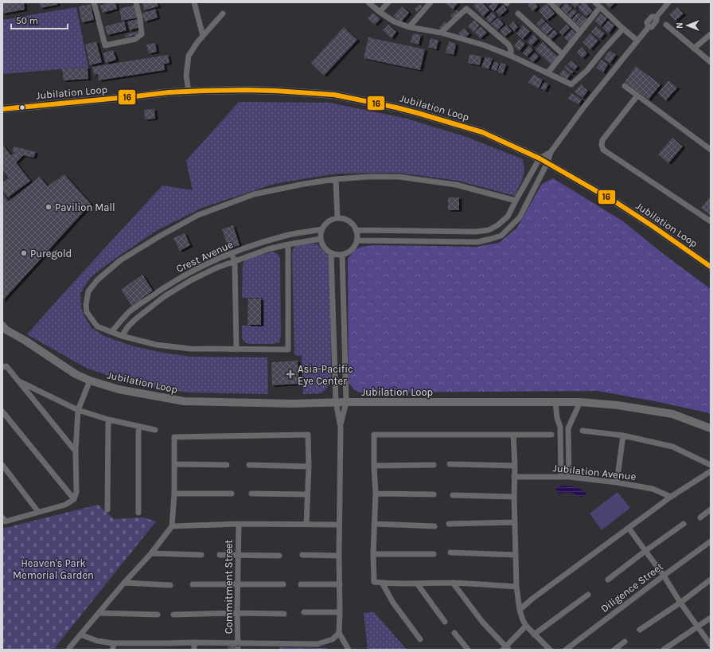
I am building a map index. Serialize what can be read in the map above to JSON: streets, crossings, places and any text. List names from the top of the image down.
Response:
{
  "streets": {
    "main road": ["Jubilation Loop"],
    "street": [
      "Crest Avenue",
      "Jubilation Avenue",
      "Commitment Street",
      "Diligence Street"
    ]
  },
  "parks": ["Heaven's Park Memorial Garden"],
  "places": {
    "other": ["Pavilion Mall", "Puregold"],
    "health": ["Asia-Pacific Eye Center"]
  },
  "lines": ["transit line 16"],
  "scale_bar": "50 m",
  "north": "left"
}
